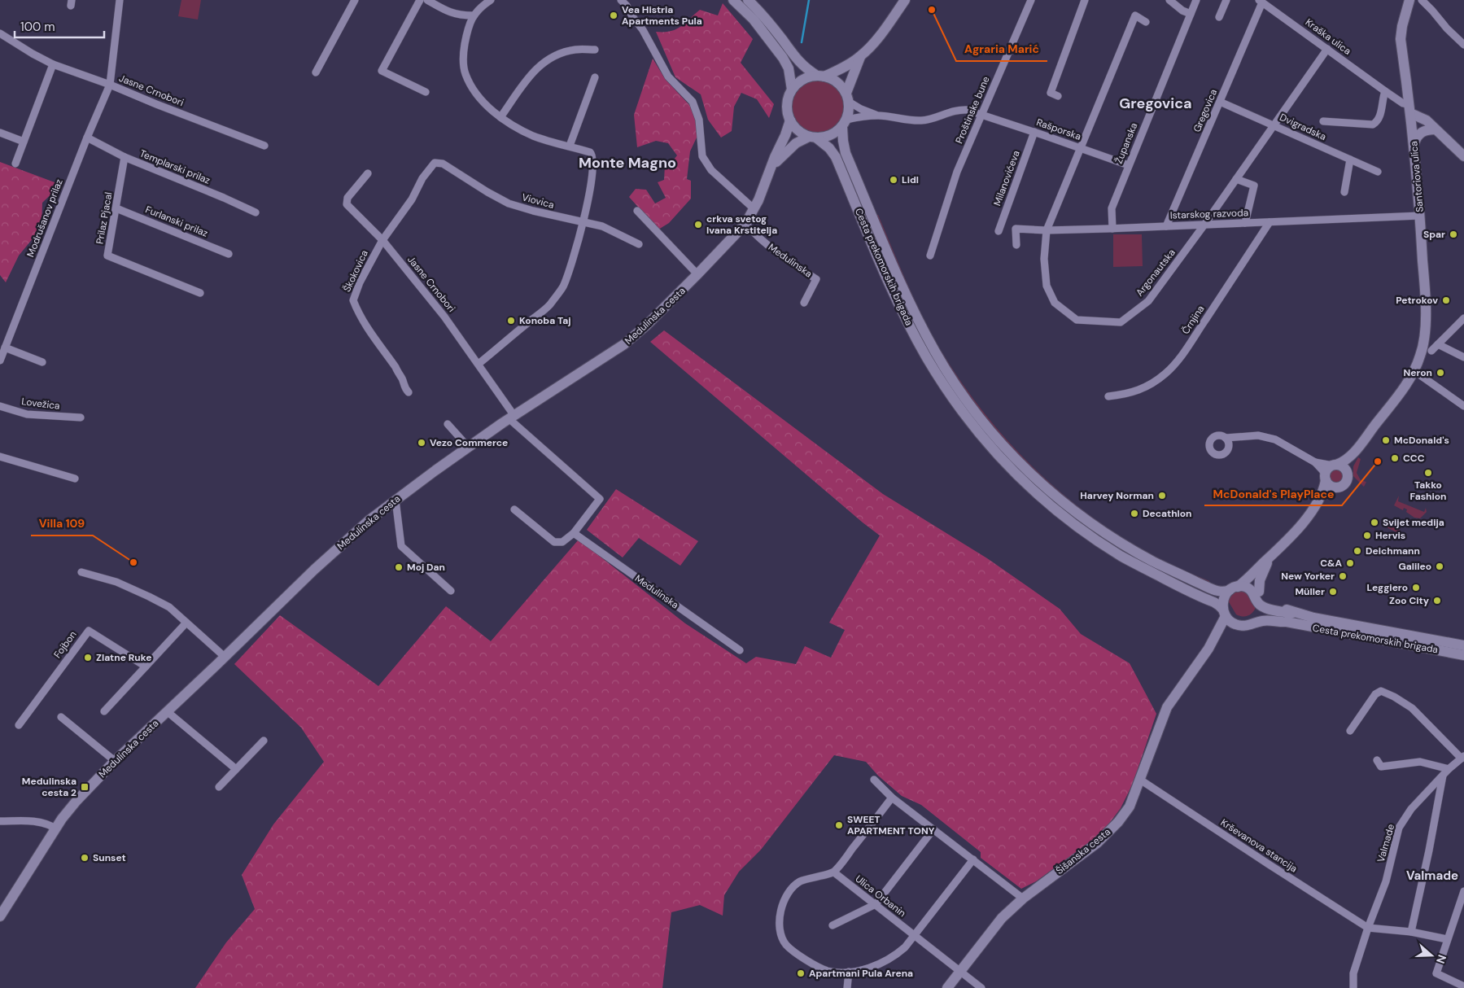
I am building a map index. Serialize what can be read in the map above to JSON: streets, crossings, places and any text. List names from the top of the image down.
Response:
{
  "streets": {
    "main road": [
      "Santoriova ulica",
      "Cesta prekomorskih brigada",
      "Medulinska cesta",
      "Šišanska cesta"
    ],
    "street": [
      "Kraška ulica",
      "Jasne Crnobori",
      "Proštinske bune",
      "Gregovica",
      "Dvigradska",
      "Rašporska",
      "Županska",
      "Templarski prilaz",
      "Milanovićeva",
      "Viovica",
      "Istarskog razvoda",
      "Modrušanov prilaz",
      "Prilaz Pjacal",
      "Furlanski prilaz",
      "Medulinska",
      "Škokovica",
      "Argonautska",
      "Črnjina",
      "Lovežica",
      "Fojbon",
      "Valmade",
      "Krševanova stancija",
      "Ulica Orbanin"
    ]
  },
  "crossings": [
    ["Kraška ulica", "Gregovica"],
    ["Kraška ulica", "Santoriova ulica"],
    ["Kraška ulica", "Argonautska"],
    ["Jasne Crnobori", "Modrušanov prilaz"],
    ["Jasne Crnobori", "Škokovica"],
    ["Jasne Crnobori", "Medulinska cesta"],
    ["Proštinske bune", "Rašporska"],
    ["Gregovica", "Dvigradska"],
    ["Gregovica", "Istarskog razvoda"],
    ["Dvigradska", "Argonautska"],
    ["Rašporska", "Županska"],
    ["Rašporska", "Milanovićeva"],
    ["Rašporska", "Argonautska"],
    ["Županska", "Istarskog razvoda"],
    ["Templarski prilaz", "Modrušanov prilaz"],
    ["Templarski prilaz", "Prilaz Pjacal"],
    ["Santoriova ulica", "Istarskog razvoda"],
    ["Viovica", "Škokovica"],
    ["Istarskog razvoda", "Argonautska"],
    ["Istarskog razvoda", "Črnjina"],
    ["Prilaz Pjacal", "Furlanski prilaz"],
    ["Medulinska", "Medulinska cesta"],
    ["Cesta prekomorskih brigada", "Šišanska cesta"],
    ["Valmade", "Krševanova stancija"],
    ["Krševanova stancija", "Šišanska cesta"],
    ["Šišanska cesta", "Ulica Orbanin"]
  ],
  "districts": ["Gregovica", "Monte Magno", "Valmade"],
  "places": {
    "other": [
      "Agraria Marić",
      "Vea Histria Apartments Pula",
      "Lidl",
      "crkva svetog Ivana Krstitelja",
      "Spar",
      "Petrokov",
      "Konoba Taj",
      "Neron",
      "McDonald's",
      "Vezo Commerce",
      "CCC",
      "McDonald's PlayPlace",
      "Takko Fashion",
      "Harvey Norman",
      "Decathlon",
      "Svijet medija",
      "Hervis",
      "Deichmann",
      "Villa 109",
      "C&A",
      "Galileo",
      "Moj Dan",
      "New Yorker",
      "Leggiero",
      "Müller",
      "Zoo City",
      "Zlatne Ruke",
      "SWEET APARTMENT TONY",
      "Sunset",
      "Apartmani Pula Arena"
    ],
    "transit": ["Medulinska cesta 2"]
  },
  "scale_bar": "100 m",
  "north": "right"
}
